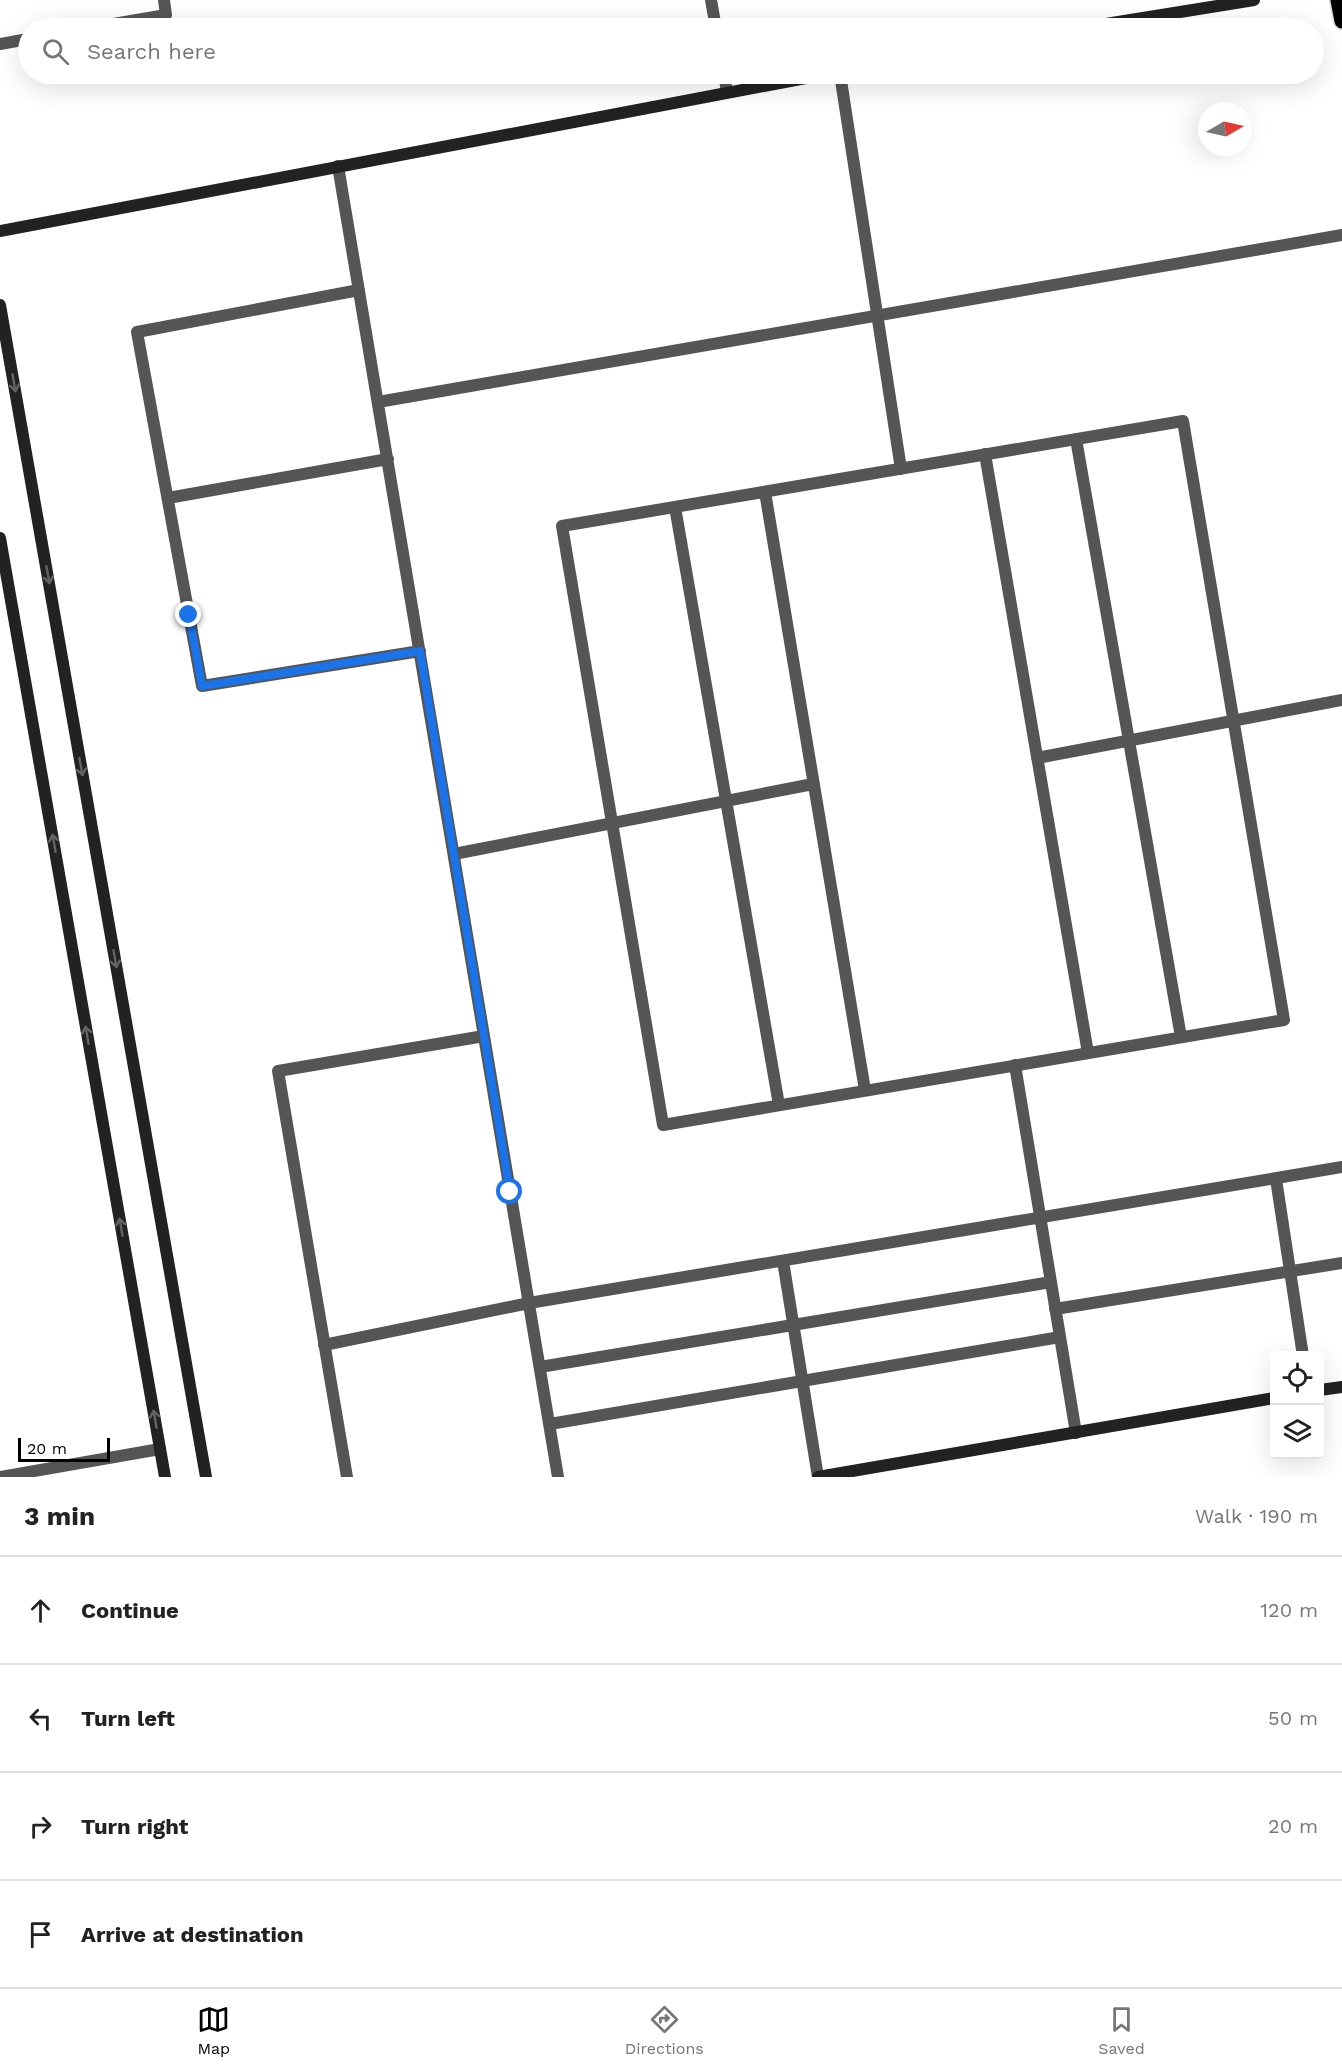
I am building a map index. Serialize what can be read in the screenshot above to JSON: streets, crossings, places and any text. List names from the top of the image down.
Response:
{
  "scale_bar": "20 m",
  "north": "right",
  "page": {
    "search": "Search here",
    "scale": "20 m",
    "heading": ["3 min", "Walk · 190 m"],
    "list": [
      ["Continue", "120 m"],
      ["Turn left", "50 m"],
      ["Turn right", "20 m"],
      "Arrive at destination"
    ],
    "nav": ["Map", "Directions", "Saved"]
  }
}
